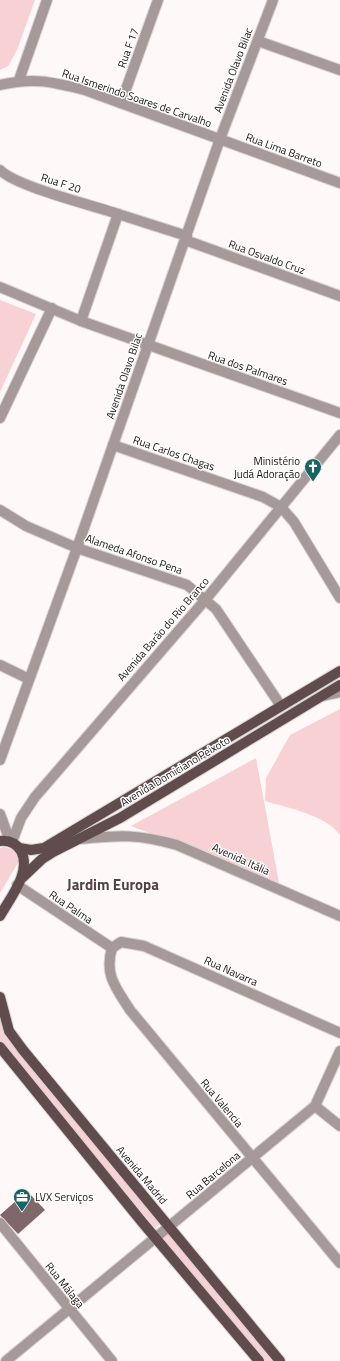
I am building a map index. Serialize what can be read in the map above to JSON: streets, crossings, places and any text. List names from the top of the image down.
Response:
{
  "streets": {
    "main road": ["Avenida Domiciano Peixoto", "Avenida Madrid"],
    "street": [
      "Rua F 17",
      "Avenida Olavo Bilac",
      "Rua Ismerindo Soares de Carvalho",
      "Rua Lima Barreto",
      "Rua F 20",
      "Rua Osvaldo Cruz",
      "Rua dos Palmares",
      "Rua Carlos Chagas",
      "Alameda Afonso Pena",
      "Avenida Barão do Rio Branco",
      "Avenida Itália",
      "Rua Palma",
      "Rua Navarra",
      "Rua Valencia",
      "Rua Barcelona",
      "Rua Málaga"
    ]
  },
  "crossings": [
    ["Rua F 17", "Rua Ismerindo Soares de Carvalho"],
    ["Avenida Olavo Bilac", "Rua Ismerindo Soares de Carvalho"],
    ["Avenida Olavo Bilac", "Rua Lima Barreto"],
    ["Avenida Olavo Bilac", "Rua F 20"],
    ["Avenida Olavo Bilac", "Rua Osvaldo Cruz"],
    ["Avenida Olavo Bilac", "Rua dos Palmares"],
    ["Avenida Olavo Bilac", "Rua Carlos Chagas"],
    ["Avenida Olavo Bilac", "Alameda Afonso Pena"],
    ["Rua Ismerindo Soares de Carvalho", "Rua Lima Barreto"],
    ["Rua F 20", "Rua Osvaldo Cruz"],
    ["Rua Carlos Chagas", "Avenida Barão do Rio Branco"],
    ["Alameda Afonso Pena", "Avenida Barão do Rio Branco"],
    ["Alameda Afonso Pena", "Avenida Domiciano Peixoto"],
    ["Avenida Barão do Rio Branco", "Avenida Domiciano Peixoto"],
    ["Avenida Domiciano Peixoto", "Avenida Itália"],
    ["Avenida Domiciano Peixoto", "Rua Palma"],
    ["Rua Palma", "Rua Navarra"],
    ["Rua Palma", "Rua Valencia"],
    ["Rua Navarra", "Rua Valencia"],
    ["Rua Valencia", "Rua Barcelona"],
    ["Avenida Madrid", "Rua Barcelona"],
    ["Rua Barcelona", "Rua Málaga"]
  ],
  "districts": ["Jardim Europa"],
  "places": {
    "church": ["Ministério Judá Adoração"],
    "office": ["LVX Serviços"]
  }
}
